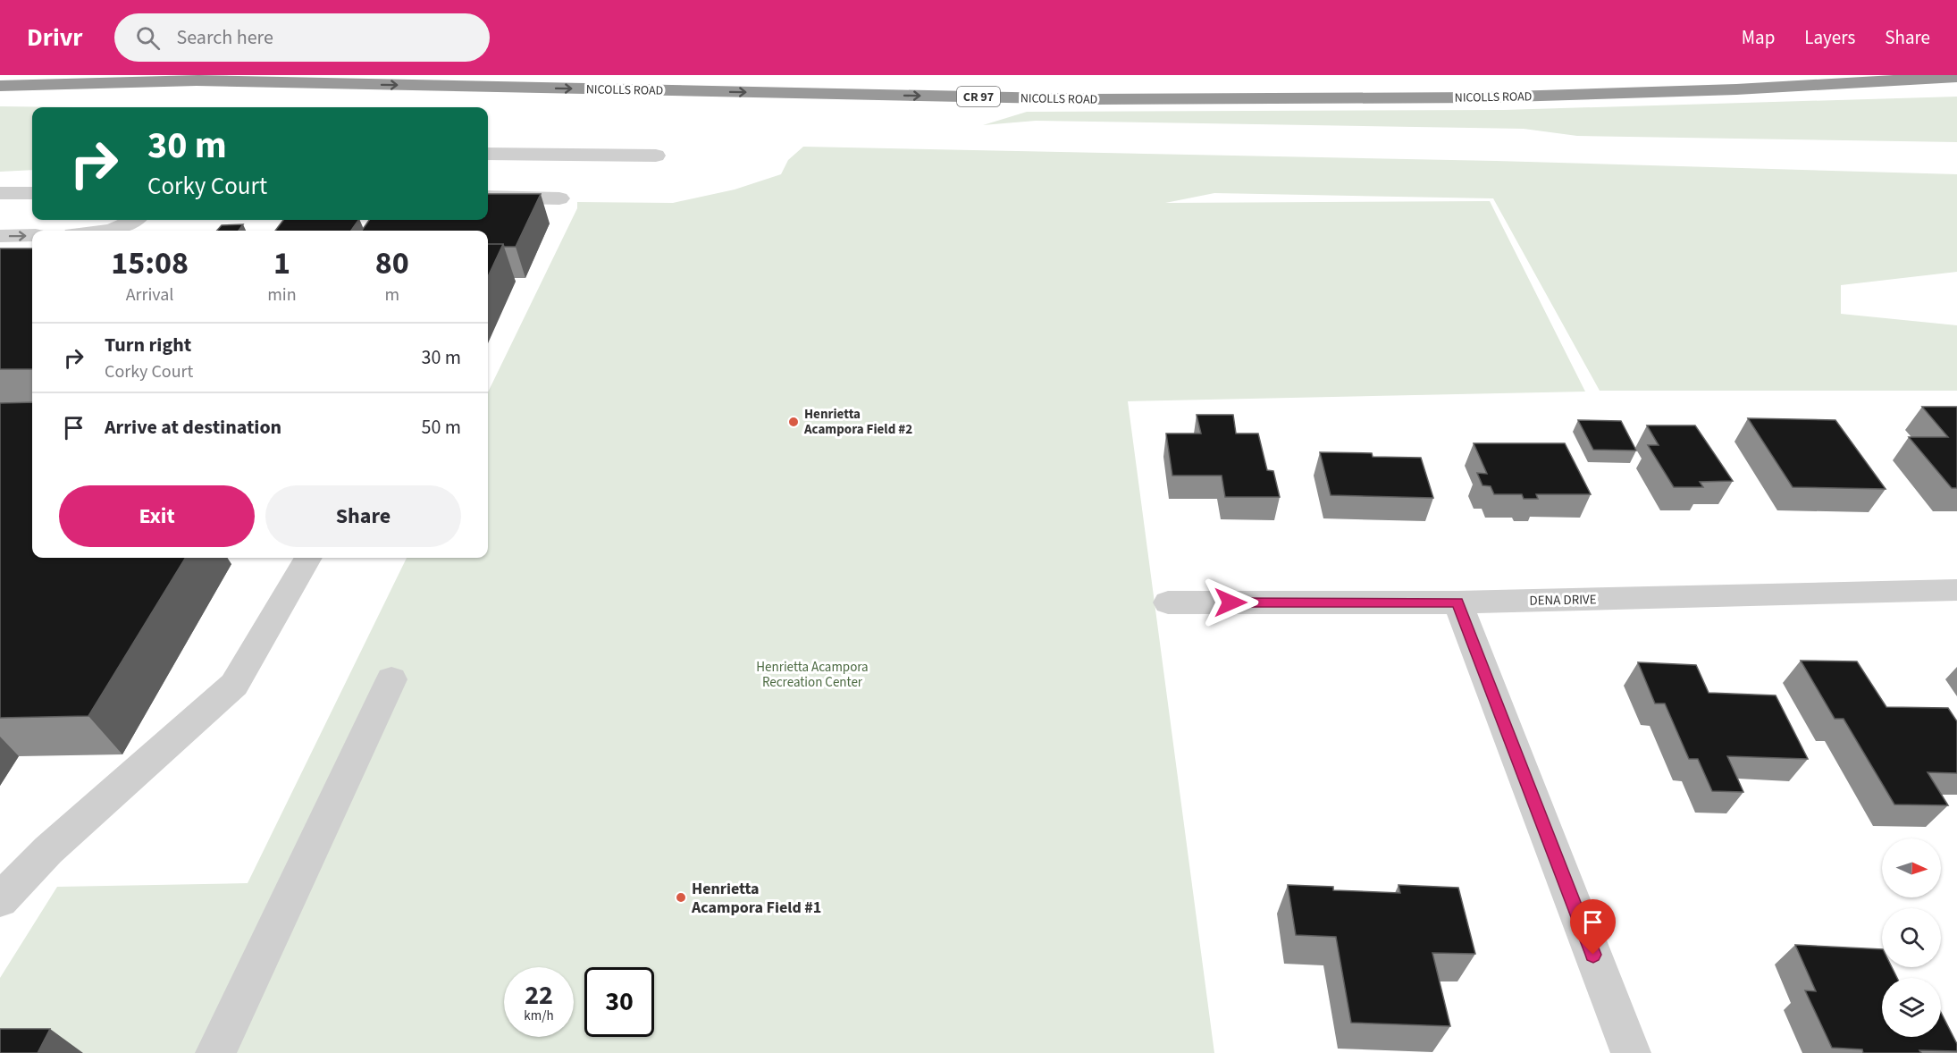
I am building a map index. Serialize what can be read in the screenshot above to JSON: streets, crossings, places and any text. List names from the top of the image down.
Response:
{
  "streets": {
    "highway": ["NICOLLS ROAD", "CR 97"],
    "street": ["DENA DRIVE"]
  },
  "one_way": ["NICOLLS ROAD"],
  "parks": ["Henrietta Acampora Recreation Center"],
  "places": ["Henrietta Acampora Field #2", "Henrietta Acampora Field #1"],
  "north": "right",
  "page": {
    "header": "Drivr",
    "search": "Search here",
    "nav": ["Map", "Layers", "Share"],
    "turn": ["30 m", "Corky Court"],
    "eta": [
      "15:08",
      "Arrival",
      "1",
      "min",
      "80",
      "m"
    ],
    "list": [
      {
        "name": "Turn right",
        "note": "Corky Court",
        "value": "30 m"
      },
      {
        "name": "Arrive at destination",
        "value": "50 m"
      }
    ],
    "buttons": ["Exit", "Share"],
    "speed": "22 km/h",
    "limit": "30"
  }
}
